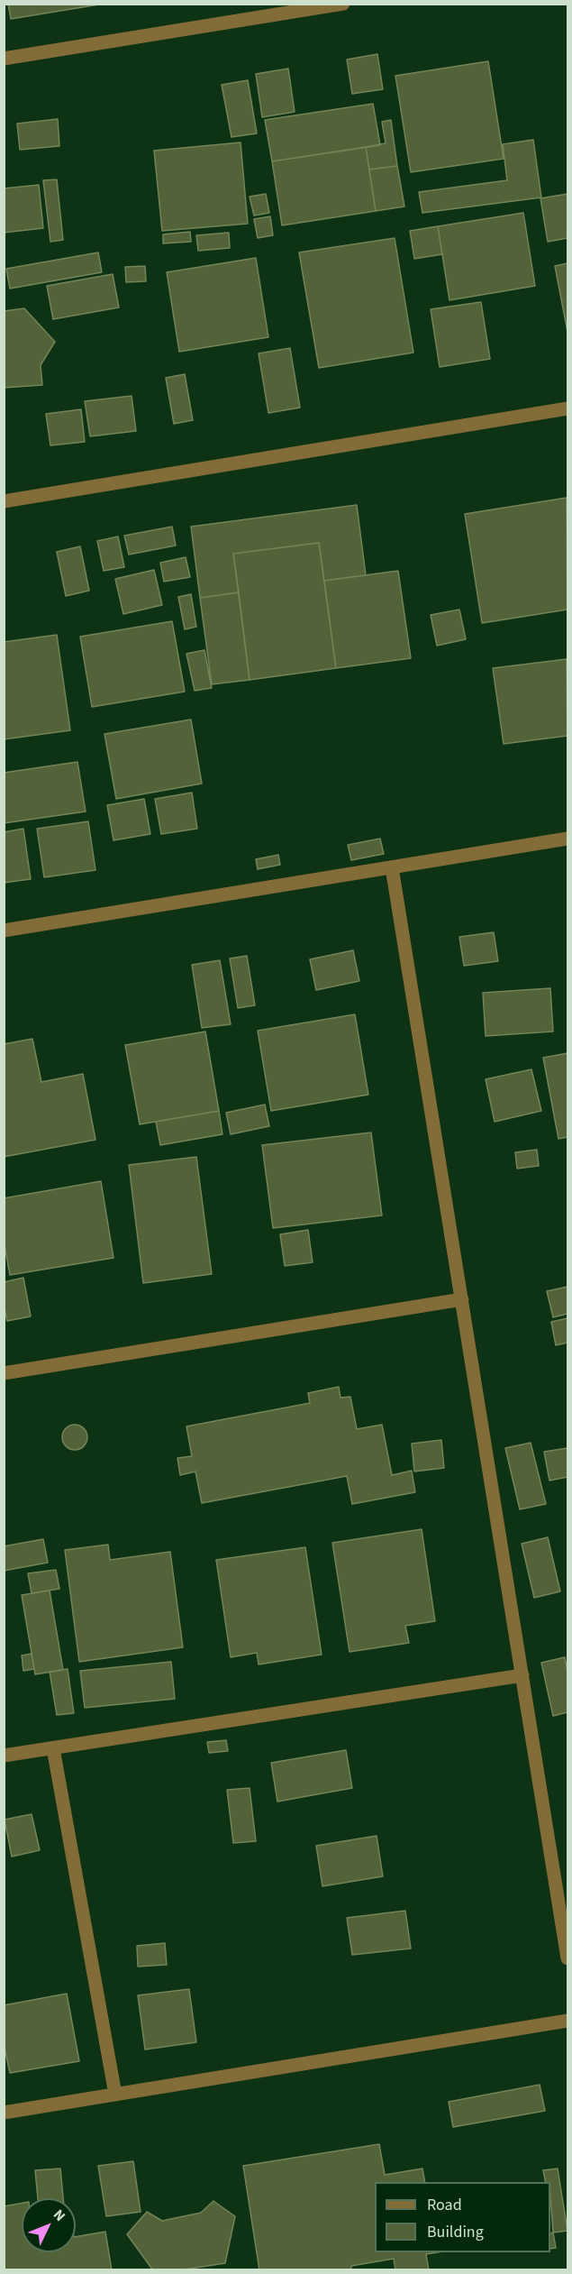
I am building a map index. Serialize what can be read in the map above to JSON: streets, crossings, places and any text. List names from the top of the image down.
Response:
{
  "legend": ["Road", "Building"],
  "north": "top right"
}
